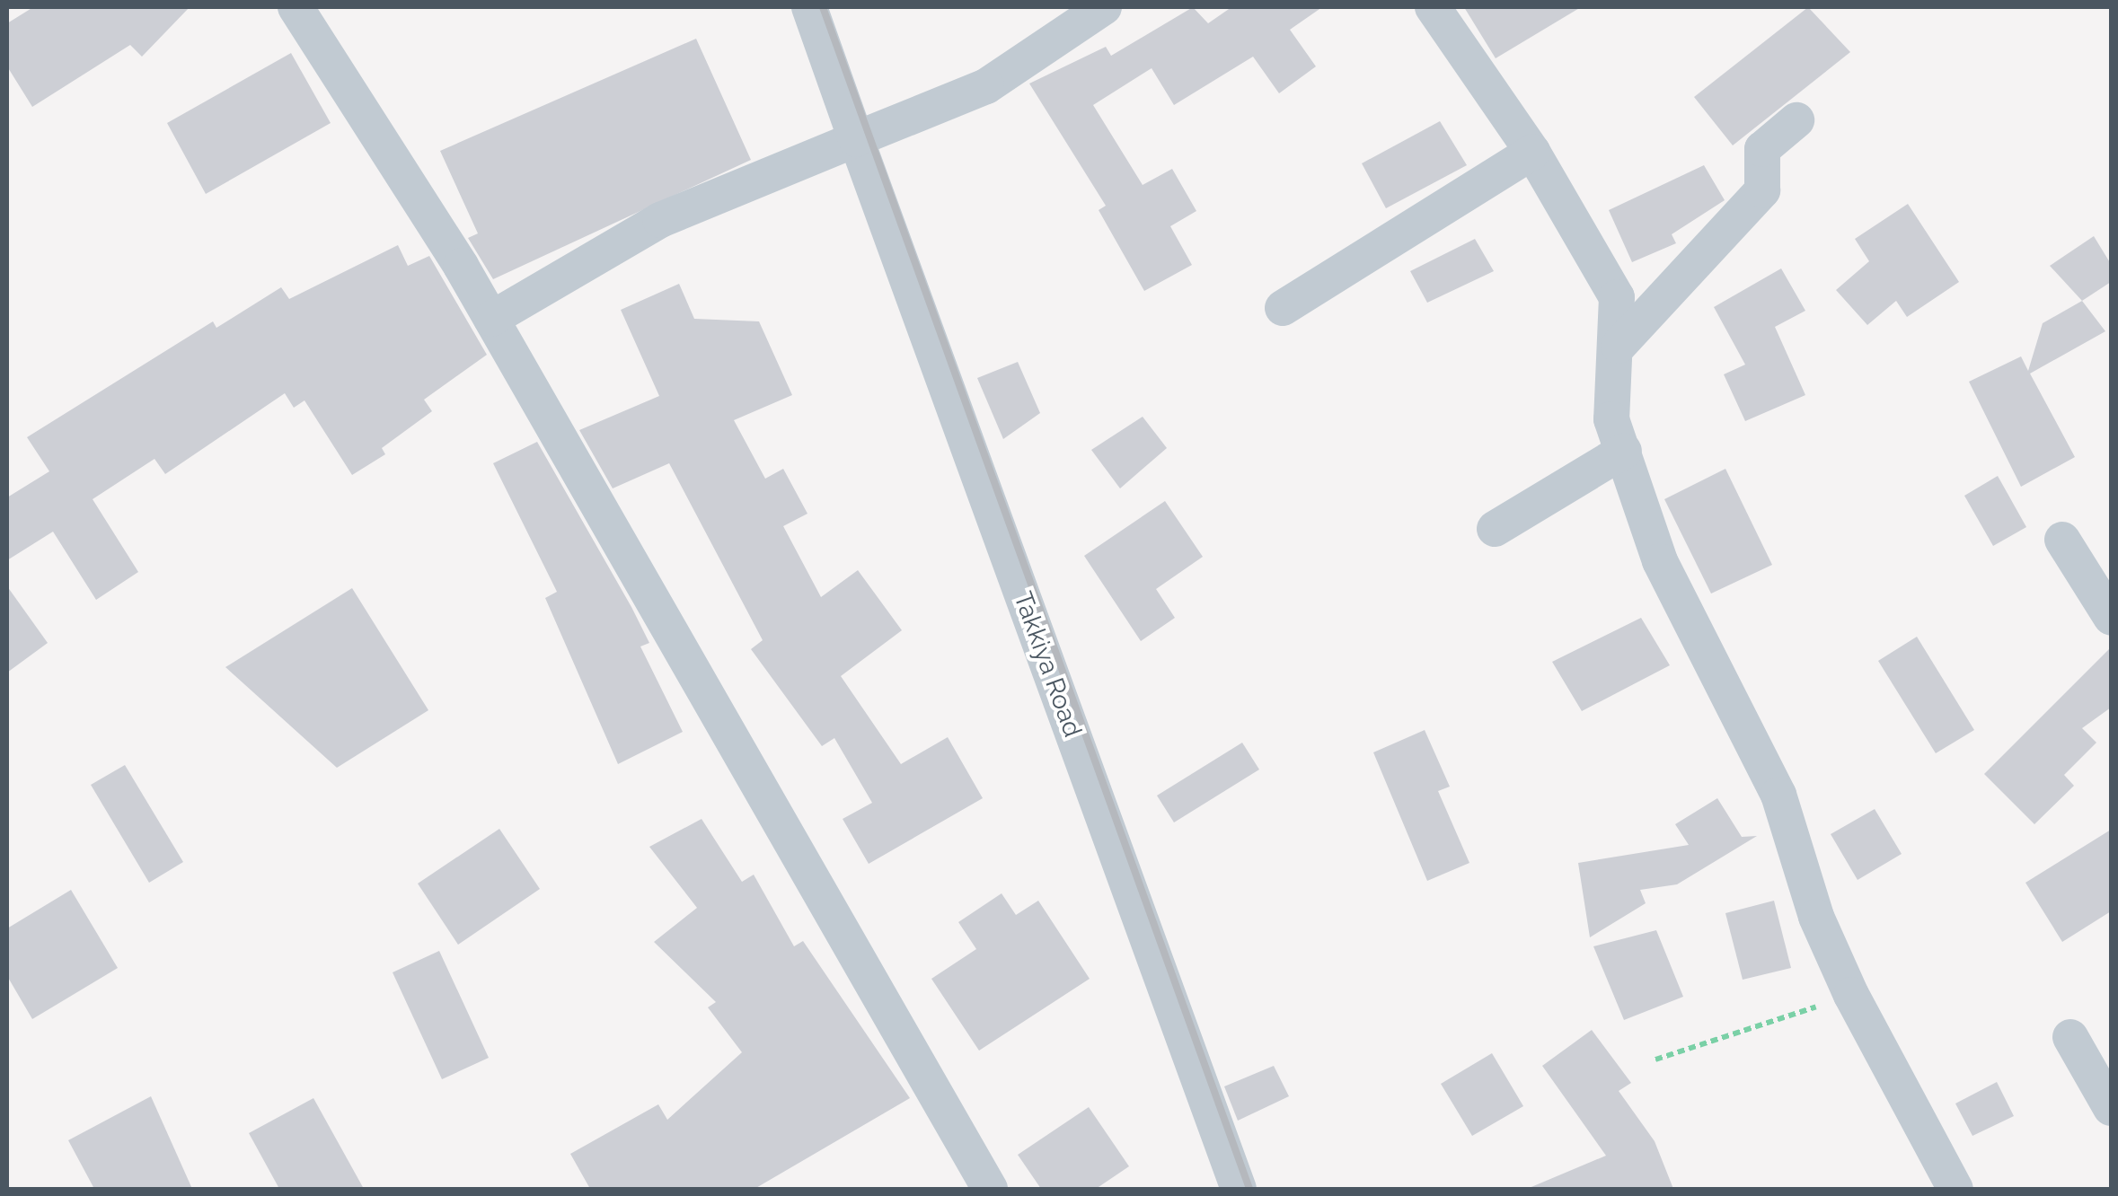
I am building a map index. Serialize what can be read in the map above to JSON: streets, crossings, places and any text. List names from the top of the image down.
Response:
{
  "streets": {
    "street": ["Takkiya Road"]
  }
}
